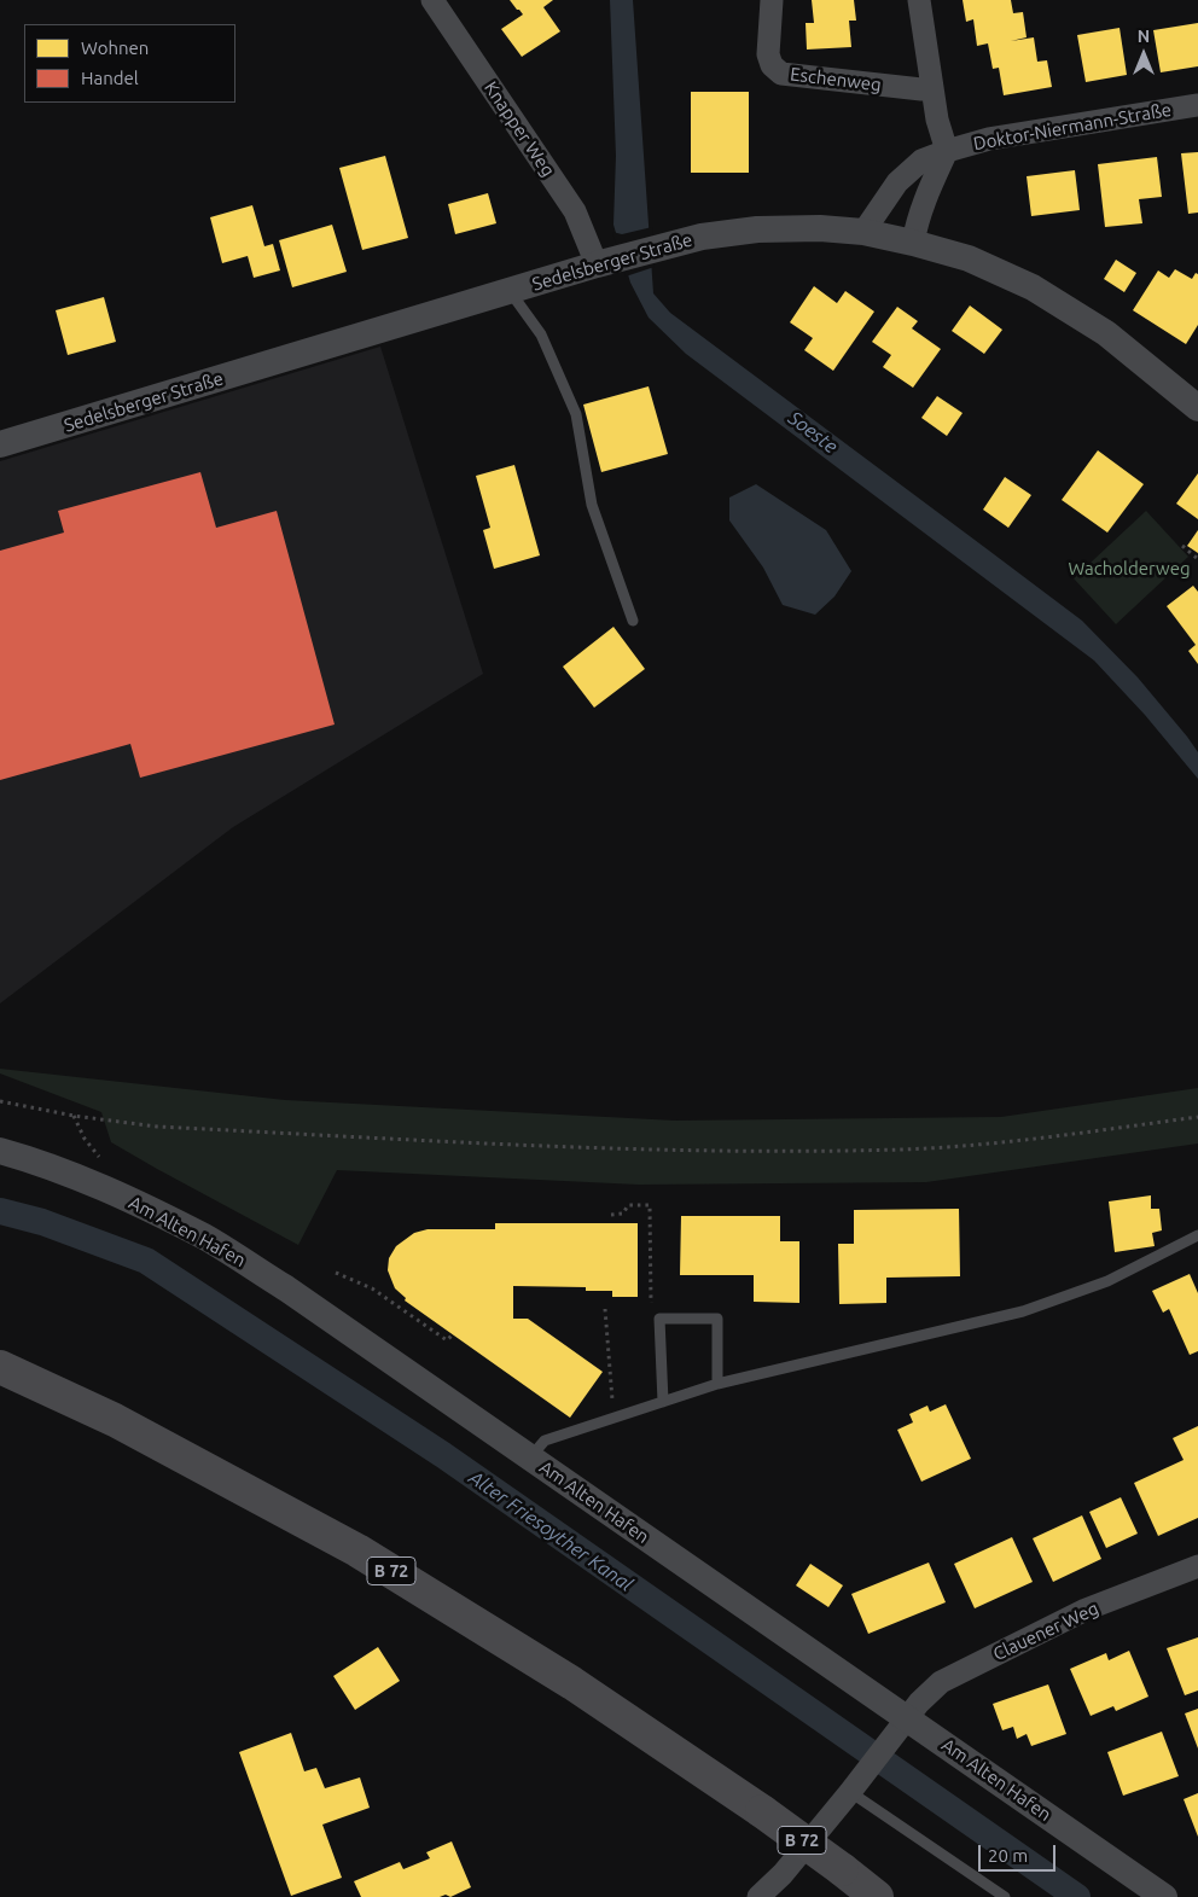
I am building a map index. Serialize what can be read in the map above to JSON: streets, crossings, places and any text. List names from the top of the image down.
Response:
{
  "streets": {
    "highway": ["B 72"],
    "street": [
      "Eschenweg",
      "Doktor-Niermann-Straße",
      "Knapper Weg",
      "Sedelsberger Straße",
      "Am Alten Hafen",
      "Clauener Weg"
    ]
  },
  "crossings": [
    ["Doktor-Niermann-Straße", "Sedelsberger Straße"],
    ["Knapper Weg", "Sedelsberger Straße"],
    ["Am Alten Hafen", "Clauener Weg"]
  ],
  "water": ["Soeste", "Alter Friesoyther Kanal"],
  "parks": ["Wacholderweg"],
  "legend": ["Wohnen", "Handel"],
  "scale_bar": "20 m",
  "north": "top"
}
